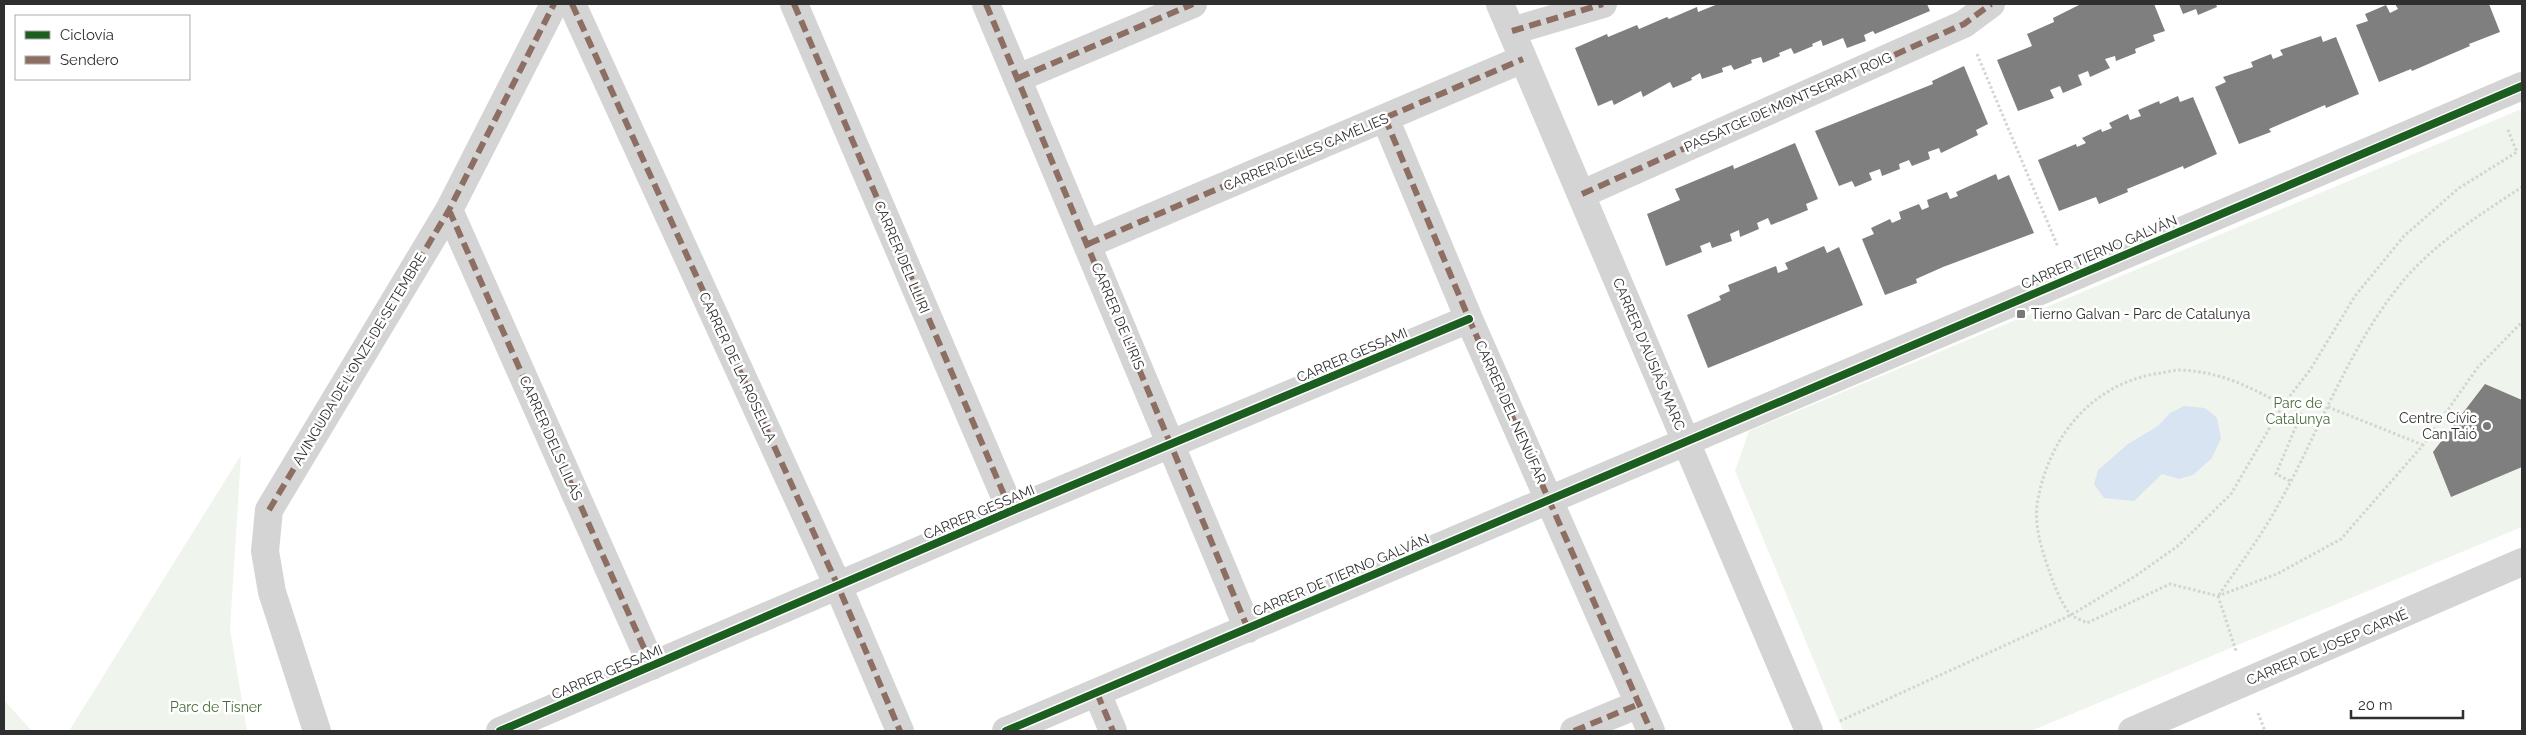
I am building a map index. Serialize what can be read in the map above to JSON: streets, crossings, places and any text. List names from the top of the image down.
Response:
{
  "streets": {
    "street": [
      "PASSATGE DE MONTSERRAT ROIG",
      "CARRER DE LES CAMÈLIES",
      "CARRER TIERNO GALVÁN",
      "CARRER DEL LLIRI",
      "CARRER DE L'IRIS",
      "CARRER D'AUSIÀS MARC",
      "CARRER GESSAMI",
      "AVINGUDA DE L'ONZE DE SETEMBRE",
      "CARRER DE LA ROSELLA",
      "CARRER DEL NENÚFAR",
      "CARRER DELS LILÀS",
      "CARRER DE TIERNO GALVÁN",
      "CARRER DE JOSEP CARNÉ"
    ]
  },
  "crossings": [
    ["PASSATGE DE MONTSERRAT ROIG", "CARRER D'AUSIÀS MARC"],
    ["CARRER DE LES CAMÈLIES", "CARRER DE L'IRIS"],
    ["CARRER DE LES CAMÈLIES", "CARRER D'AUSIÀS MARC"],
    ["CARRER DE LES CAMÈLIES", "CARRER DEL NENÚFAR"],
    ["CARRER TIERNO GALVÁN", "CARRER D'AUSIÀS MARC"],
    ["CARRER TIERNO GALVÁN", "CARRER DE TIERNO GALVÁN"],
    ["CARRER DEL LLIRI", "CARRER GESSAMI"],
    ["CARRER DE L'IRIS", "CARRER GESSAMI"],
    ["CARRER DE L'IRIS", "CARRER DE TIERNO GALVÁN"],
    ["CARRER D'AUSIÀS MARC", "CARRER DE TIERNO GALVÁN"],
    ["CARRER GESSAMI", "CARRER DE LA ROSELLA"],
    ["CARRER GESSAMI", "CARRER DEL NENÚFAR"],
    ["CARRER GESSAMI", "CARRER DELS LILÀS"],
    ["AVINGUDA DE L'ONZE DE SETEMBRE", "CARRER DELS LILÀS"],
    ["CARRER DEL NENÚFAR", "CARRER DE TIERNO GALVÁN"]
  ],
  "parks": ["Parc de Catalunya", "Parc de Tísner"],
  "places": {
    "transit": ["Tierno Galvan - Parc de Catalunya"],
    "other": ["Centre Cívic Can Taió"]
  },
  "legend": ["Ciclovía", "Sendero"],
  "scale_bar": "20 m"
}
